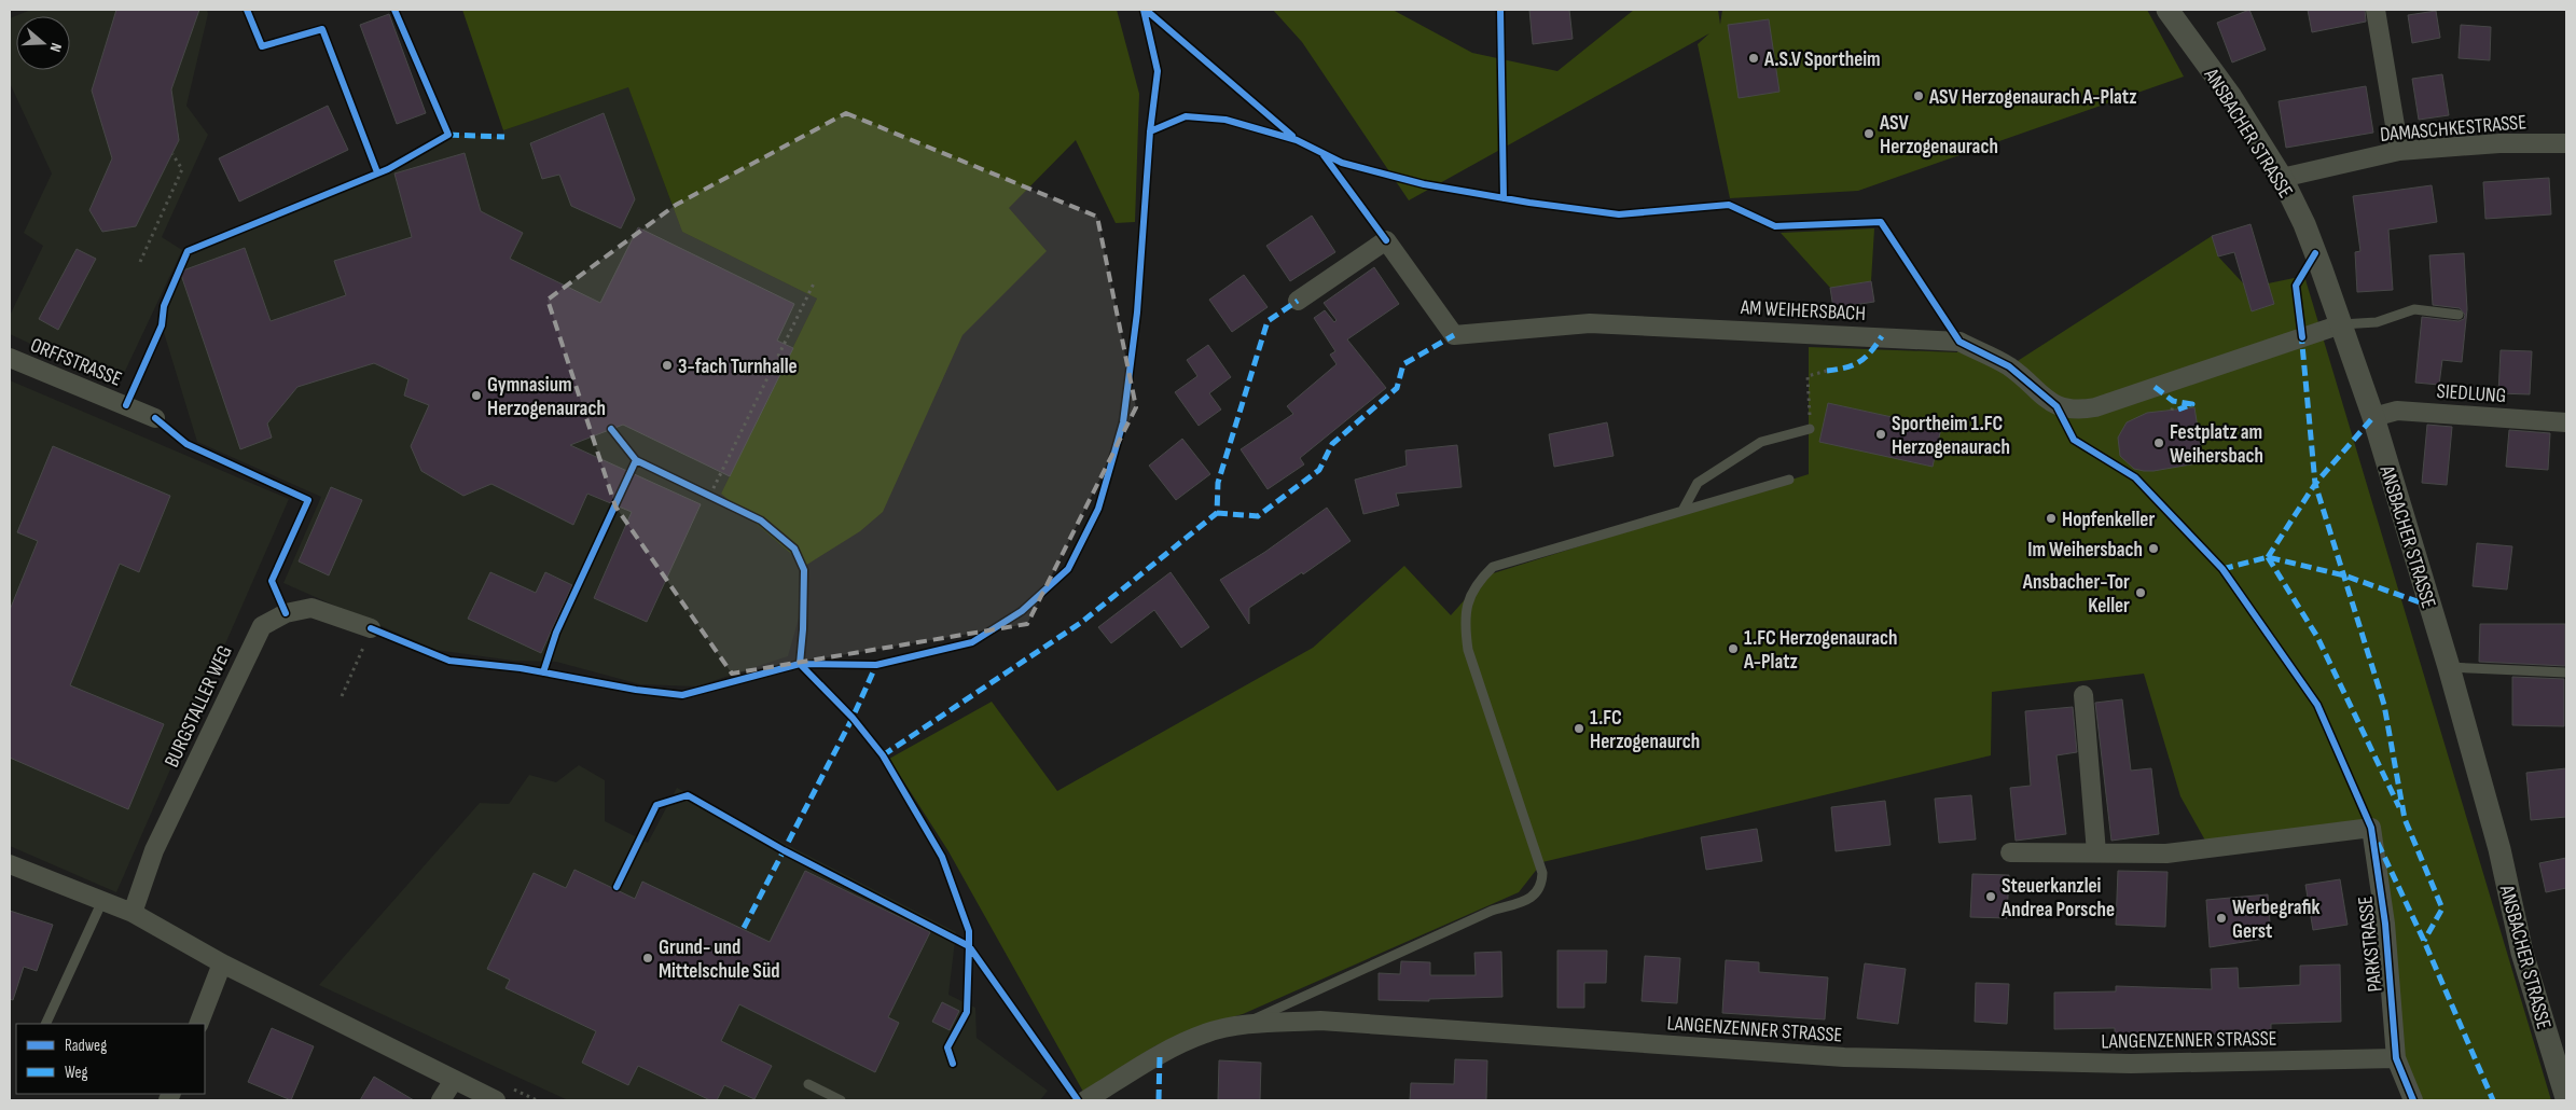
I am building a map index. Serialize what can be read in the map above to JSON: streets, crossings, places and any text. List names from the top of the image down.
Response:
{
  "streets": {
    "street": [
      "DAMASCHKESTRASSE",
      "ANSBACHER STRASSE",
      "AM WEIHERSBACH",
      "ORFFSTRASSE",
      "SIEDLUNG",
      "BURGSTALLER WEG",
      "PARKSTRASSE",
      "LANGENZENNER STRASSE"
    ]
  },
  "crossings": [
    ["DAMASCHKESTRASSE", "ANSBACHER STRASSE"],
    ["ANSBACHER STRASSE", "AM WEIHERSBACH"],
    ["ANSBACHER STRASSE", "SIEDLUNG"],
    ["PARKSTRASSE", "LANGENZENNER STRASSE"]
  ],
  "places": [
    "A.S.V Sportheim",
    "ASV Herzogenaurach A-Platz",
    "ASV Herzogenaurach",
    "3-fach Turnhalle",
    "Gymnasium Herzogenaurach",
    "Sportheim 1.FC Herzogenaurach",
    "Festplatz am Weihersbach",
    "Hopfenkeller",
    "Im Weihersbach",
    "Ansbacher-Tor Keller",
    "1.FC Herzogenaurach A-Platz",
    "1.FC Herzogenaurch",
    "Steuerkanzlei Andrea Porsche",
    "Werbegrafik Gerst",
    "Grund- und Mittelschule Süd"
  ],
  "legend": ["Radweg", "Weg"],
  "north": "right"
}
